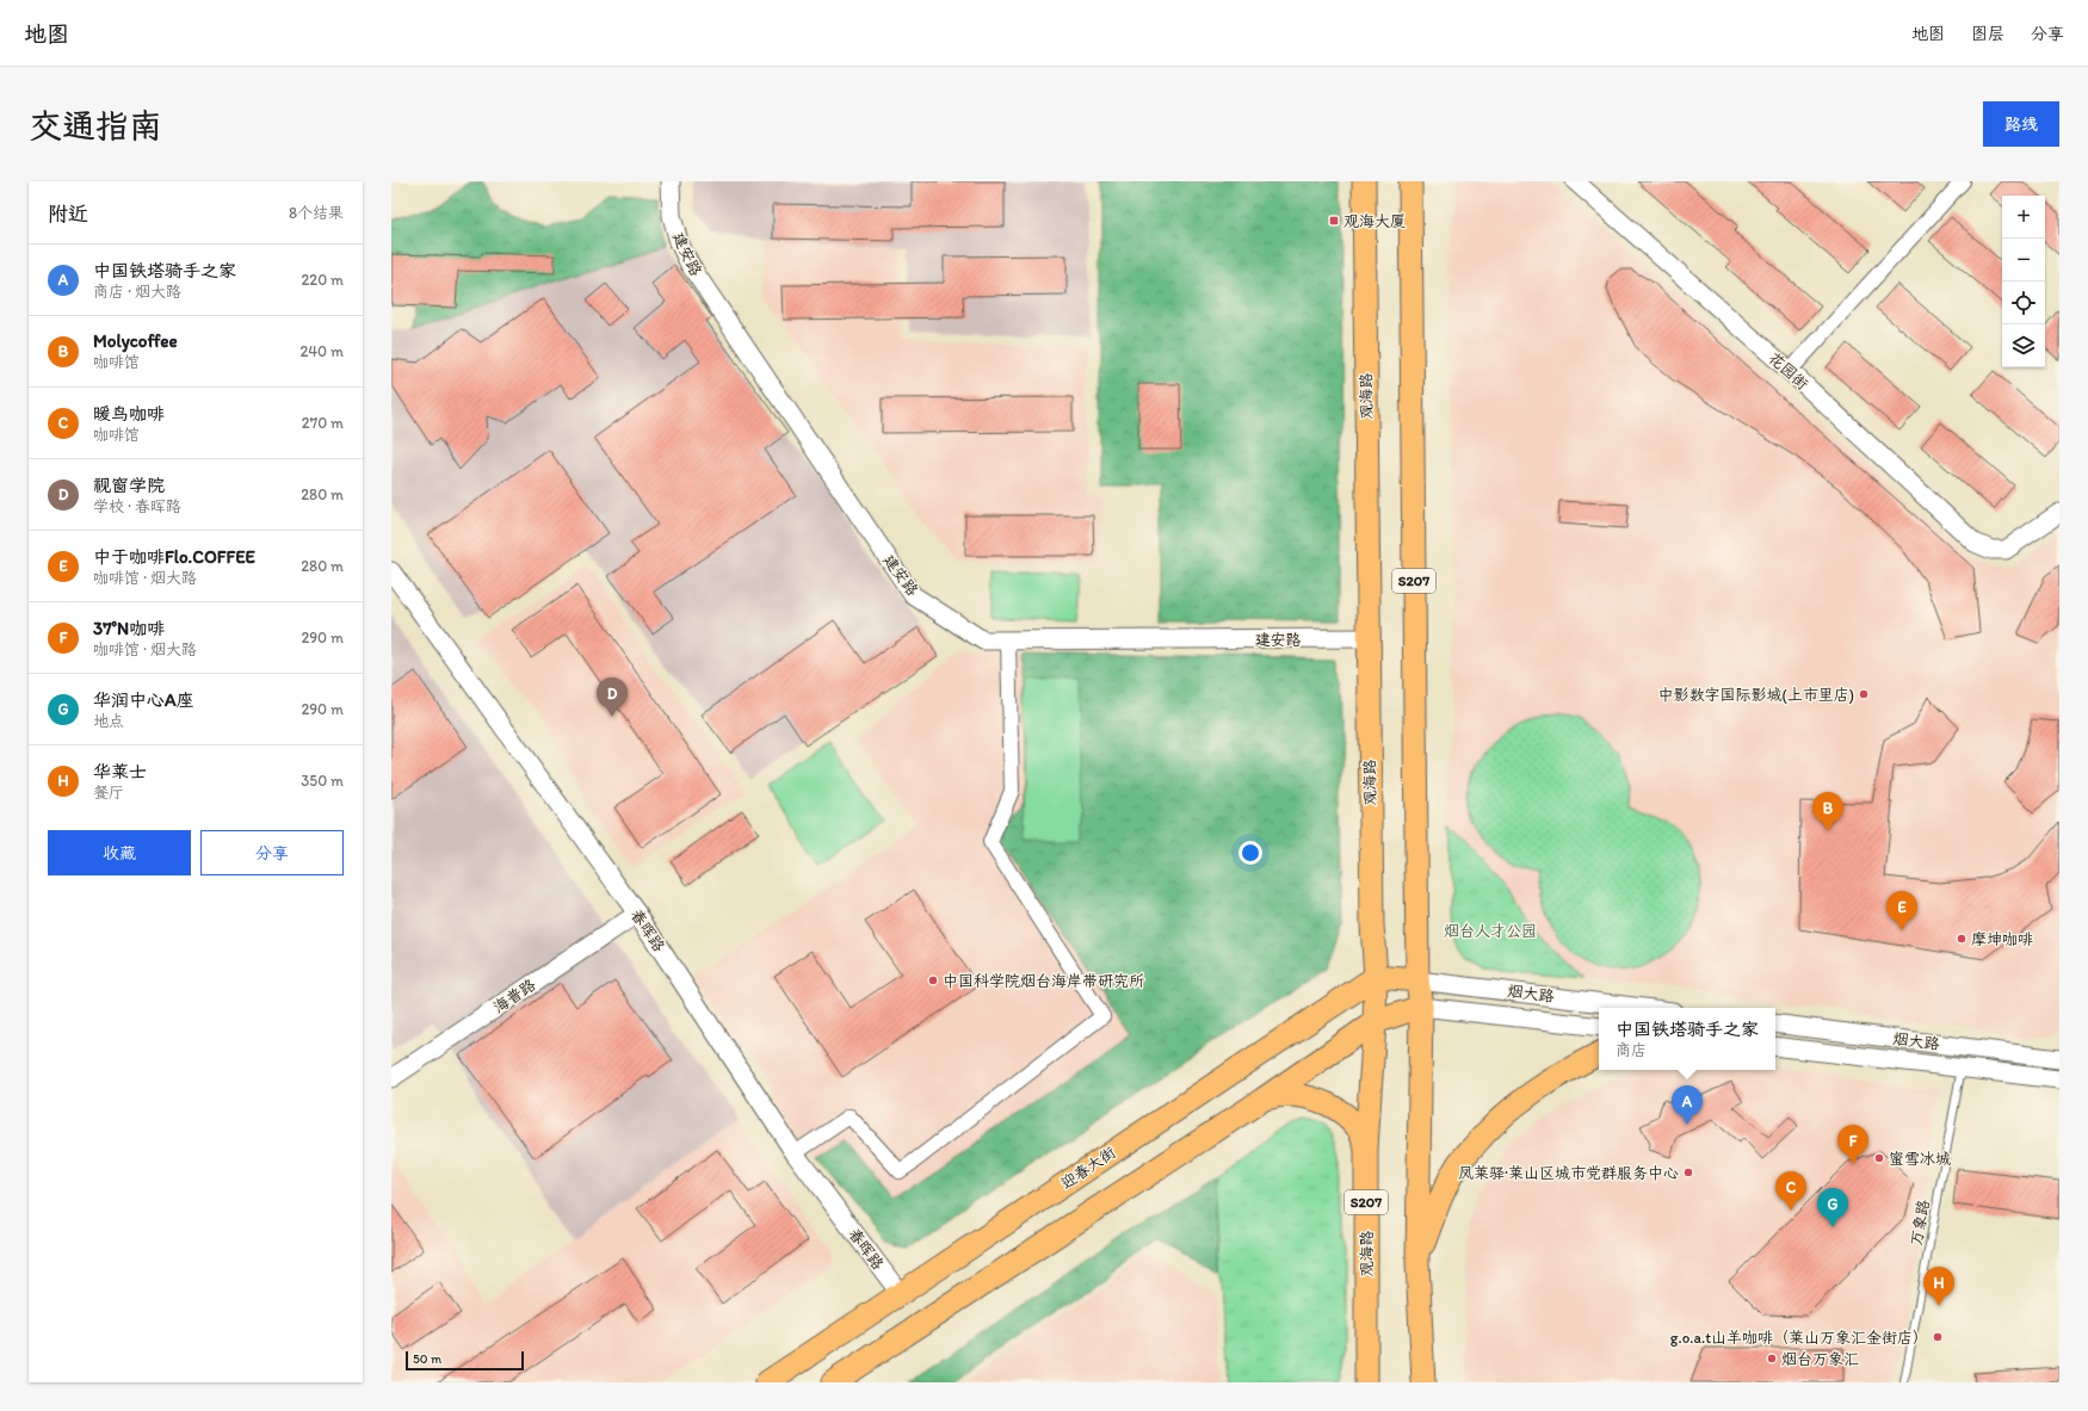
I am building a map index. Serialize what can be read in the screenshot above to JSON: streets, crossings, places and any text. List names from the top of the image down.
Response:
{
  "streets": {
    "main road": ["观海路", "S207", "迎春大街"],
    "street": [
      "建安路",
      "花园街",
      "春晖路",
      "烟大路",
      "海普路"
    ],
    "lane": ["万象路"]
  },
  "crossings": [
    ["建安路", "观海路"],
    ["观海路", "迎春大街"],
    ["S207", "烟大路"],
    ["春晖路", "海普路"],
    ["春晖路", "迎春大街"],
    ["烟大路", "万象路"]
  ],
  "parks": ["烟台人才公园"],
  "places": {
    "transit": ["观海大厦"],
    "other": [
      "中影数字国际影城(上市里店)",
      "摩坤咖啡",
      "中国科学院烟台海岸带研究所",
      "蜜雪冰城",
      "凤莱驿·莱山区城市党群服务中心",
      "g.o.a.t山羊咖啡（莱山万象汇金街店）",
      "烟台万象汇"
    ]
  },
  "scale_bar": "50 m",
  "page": {
    "header": "地图",
    "nav": ["地图", "图层", "分享"],
    "buttons": [
      "路线",
      ["收藏", "分享"]
    ],
    "title": "交通指南",
    "heading": ["附近", "8个结果"],
    "map_buttons": ["+", "−"],
    "list": [
      {
        "mark": "A",
        "name": "中国铁塔骑手之家",
        "note": "商店 · 烟大路",
        "value": "220 m"
      },
      {
        "mark": "B",
        "name": "Molycoffee",
        "note": "咖啡馆",
        "value": "240 m"
      },
      {
        "mark": "C",
        "name": "暖鸟咖啡",
        "note": "咖啡馆",
        "value": "270 m"
      },
      {
        "mark": "D",
        "name": "视窗学院",
        "note": "学校 · 春晖路",
        "value": "280 m"
      },
      {
        "mark": "E",
        "name": "中于咖啡Flo.COFFEE",
        "note": "咖啡馆 · 烟大路",
        "value": "280 m"
      },
      {
        "mark": "F",
        "name": "37°N咖啡",
        "note": "咖啡馆 · 烟大路",
        "value": "290 m"
      },
      {
        "mark": "G",
        "name": "华润中心A座",
        "note": "地点",
        "value": "290 m"
      },
      {
        "mark": "H",
        "name": "华莱士",
        "note": "餐厅",
        "value": "350 m"
      }
    ],
    "pins": [
      "D",
      "B",
      "E",
      "A",
      "F",
      "C",
      "G",
      "H"
    ],
    "popup": ["中国铁塔骑手之家", "商店"],
    "scale": "50 m"
  }
}
